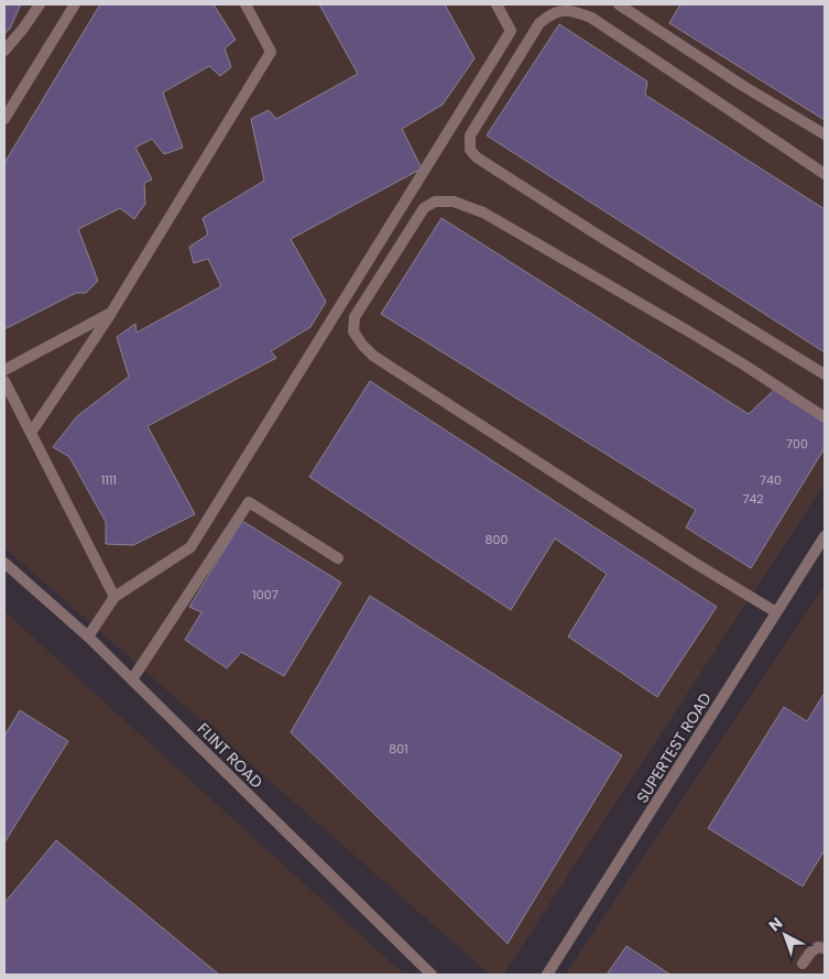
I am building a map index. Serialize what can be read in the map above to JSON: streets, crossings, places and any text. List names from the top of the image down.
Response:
{
  "streets": {
    "street": ["SUPERTEST ROAD", "FLINT ROAD"]
  },
  "house_numbers": [
    "700",
    "1111",
    "740",
    "742",
    "800",
    "1007",
    "801"
  ],
  "north": "top left"
}
